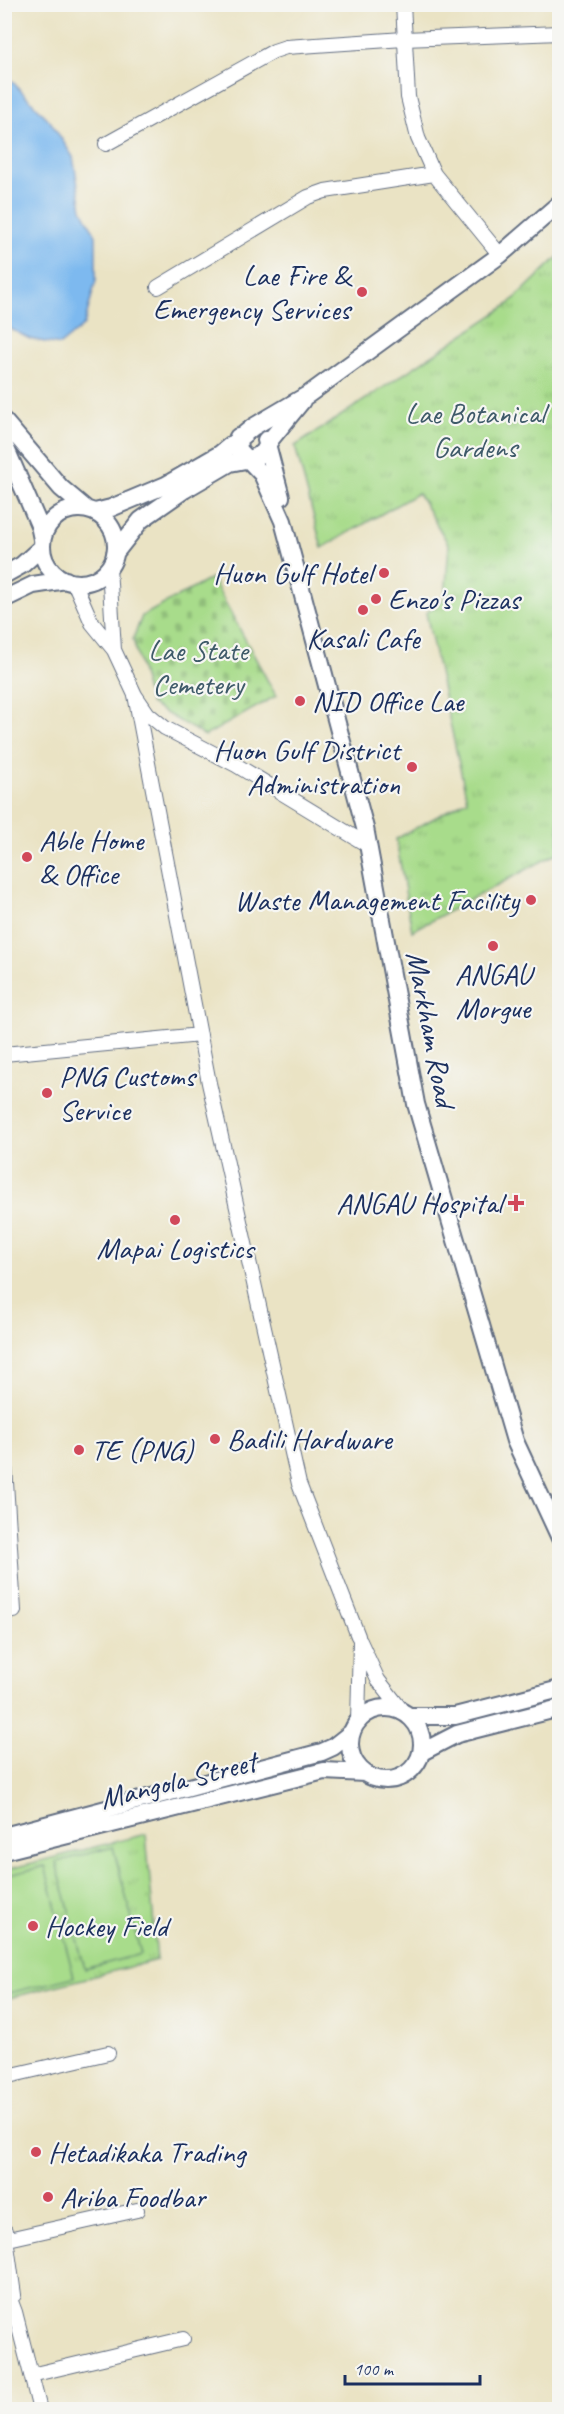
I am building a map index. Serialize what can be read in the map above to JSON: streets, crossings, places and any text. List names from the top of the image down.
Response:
{
  "streets": {
    "main road": ["Markham Road", "Mangola Street"]
  },
  "parks": ["Lae Botanical Gardens", "Lae State Cemetery"],
  "places": {
    "other": [
      "Lae Fire & Emergency Services",
      "Huon Gulf Hotel",
      "Enzo's Pizzas",
      "Kasali Cafe",
      "NID Office Lae",
      "Huon Gulf District Administration",
      "Able Home & Office",
      "Waste Management Facility",
      "ANGAU Morgue",
      "PNG Customs Service",
      "Mapai Logistics",
      "Badili Hardware",
      "TE (PNG)",
      "Hockey Field",
      "Hetadikaka Trading",
      "Ariba Foodbar"
    ],
    "health": ["ANGAU Hospital"]
  },
  "scale_bar": "100 m"
}
